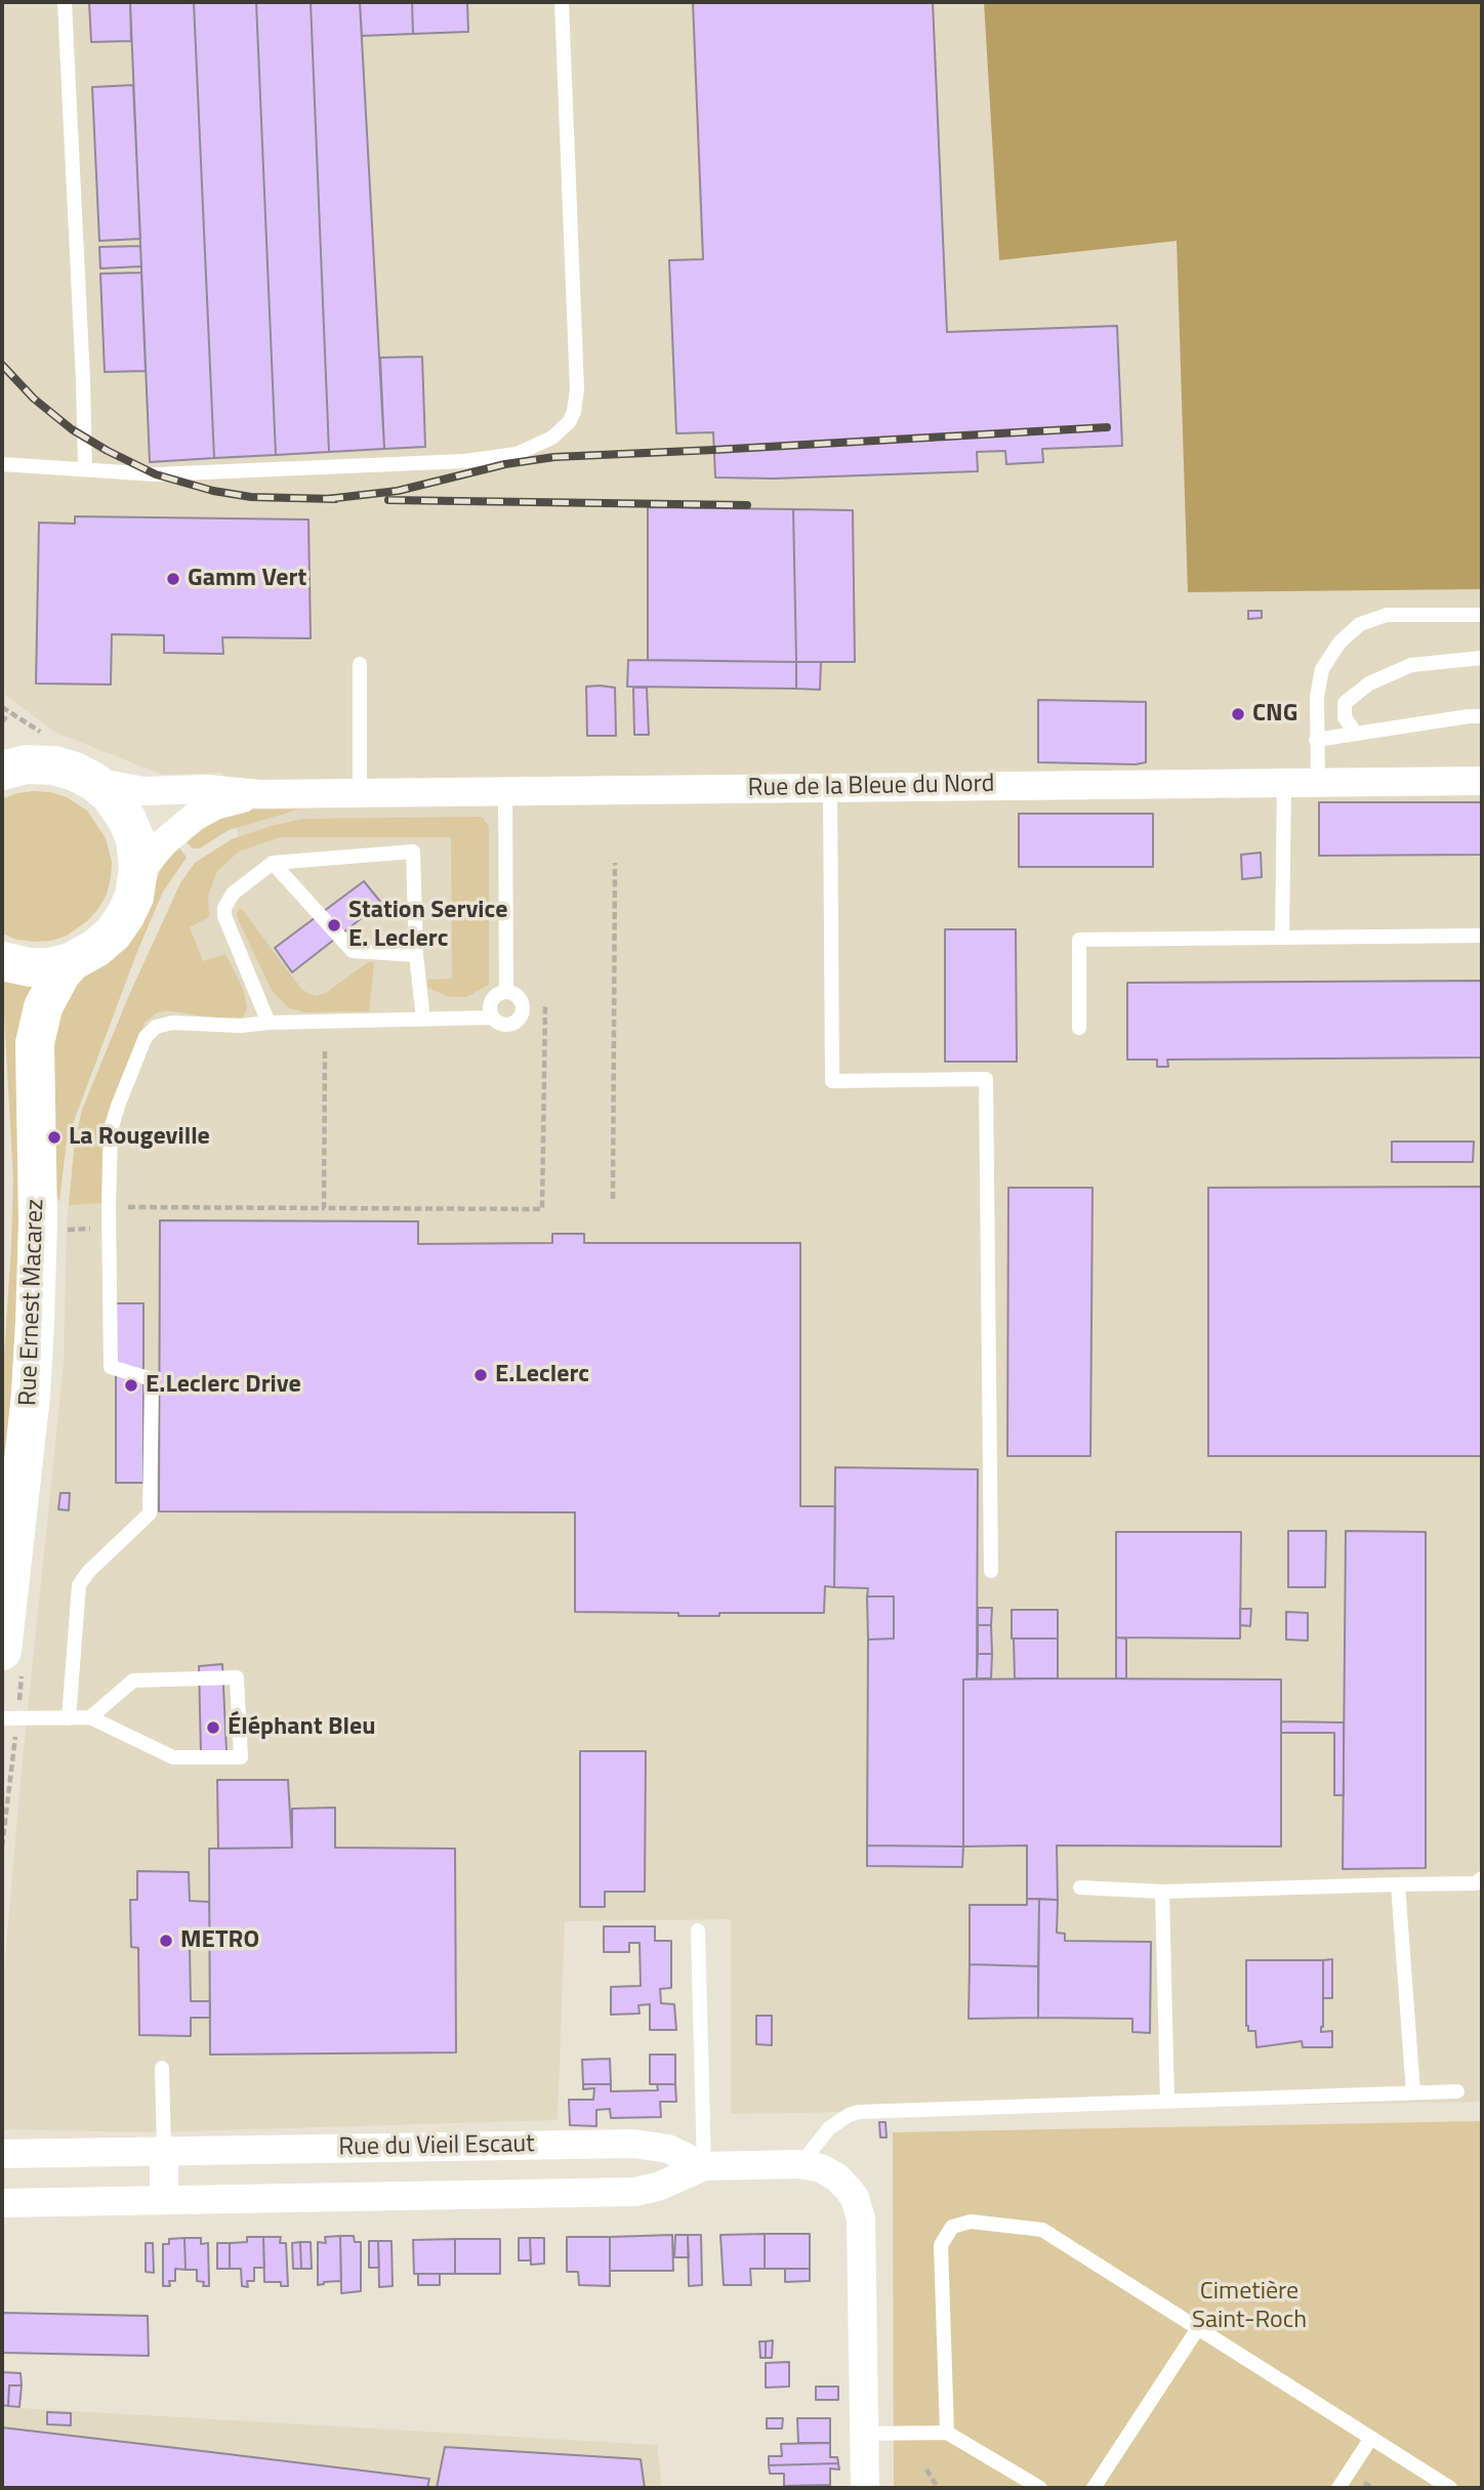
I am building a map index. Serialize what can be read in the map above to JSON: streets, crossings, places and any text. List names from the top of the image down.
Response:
{
  "streets": {
    "main road": ["Rue Ernest Macarez"],
    "street": ["Rue de la Bleue du Nord", "Rue du Vieil Escaut"]
  },
  "crossings": [
    ["Rue de la Bleue du Nord", "Rue Ernest Macarez"]
  ],
  "parks": ["Cimetière Saint-Roch"],
  "places": [
    "Gamm Vert",
    "CNG",
    "Station Service E. Leclerc",
    "La Rougeville",
    "E.Leclerc",
    "E.Leclerc Drive",
    "Éléphant Bleu",
    "METRO"
  ]
}
